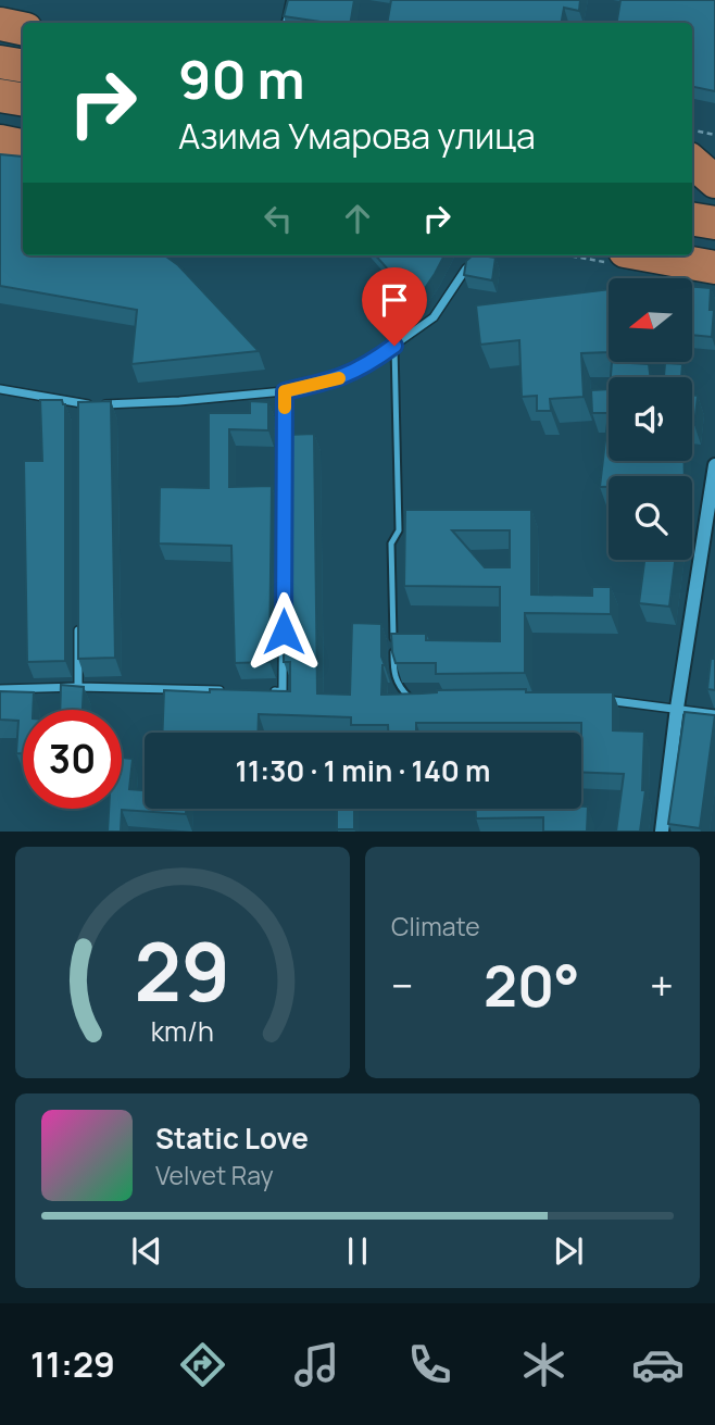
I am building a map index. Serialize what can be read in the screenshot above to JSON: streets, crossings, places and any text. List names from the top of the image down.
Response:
{
  "north": "left",
  "page": {
    "turn": ["90 m", "Азима Умарова улица"],
    "limit": "30",
    "trip": "11:30 · 1 min · 140 m",
    "tile": "Climate",
    "heat": ["−", "20°", "+"],
    "song": ["Static Love", "Velvet Ray"],
    "tabs": "11:29",
    "gauge": ["29", "km/h"]
  }
}
